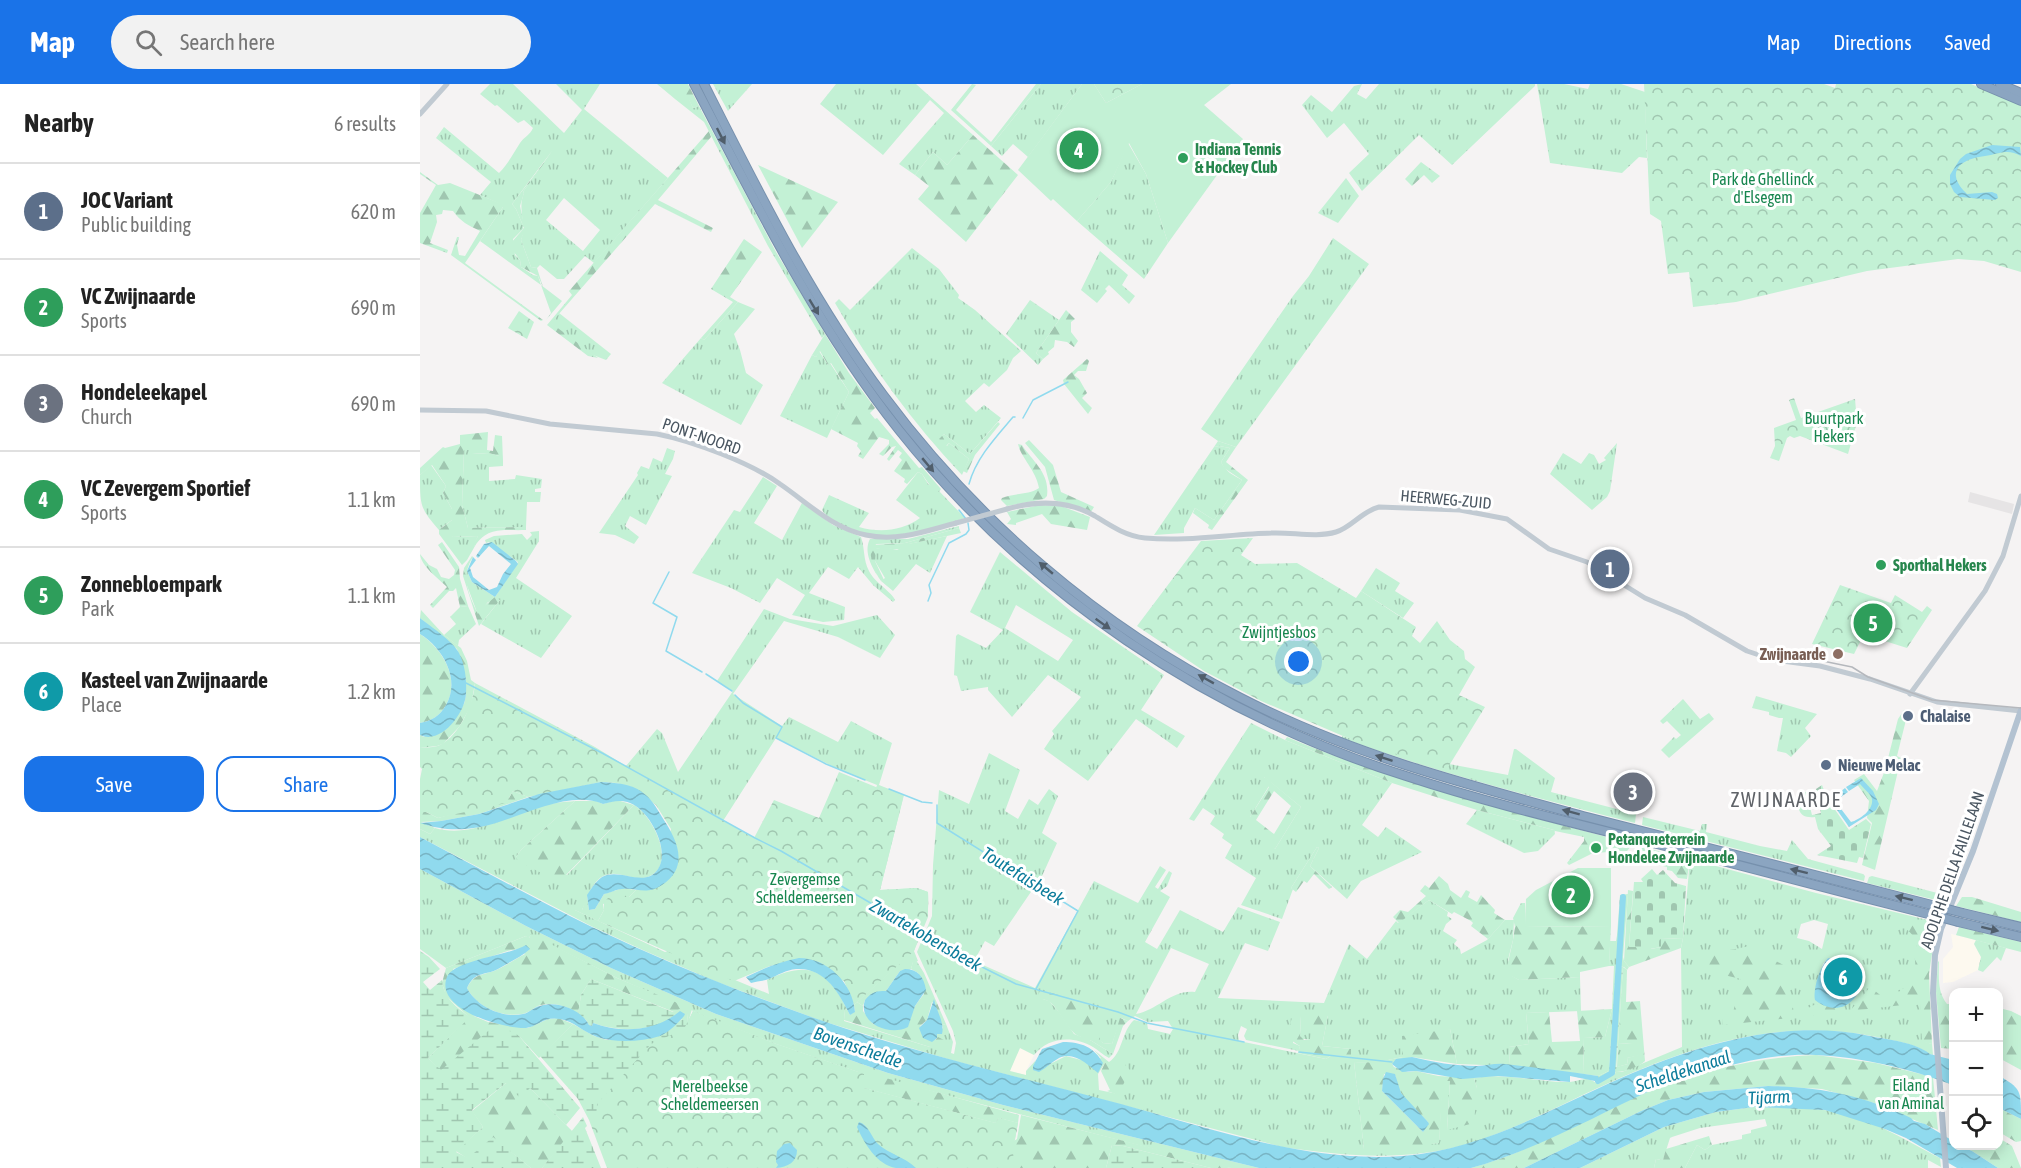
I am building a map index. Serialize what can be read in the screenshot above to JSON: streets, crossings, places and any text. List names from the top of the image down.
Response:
{
  "streets": {
    "main road": ["ADOLPHE DELLA FAILLELAAN"],
    "street": ["PONT-NOORD", "HEERWEG-ZUID"]
  },
  "crossings": [
    ["PONT-NOORD", "HEERWEG-ZUID"],
    ["HEERWEG-ZUID", "ADOLPHE DELLA FAILLELAAN"]
  ],
  "districts": ["ZWIJNAARDE"],
  "water": [
    "Toutefaisbeek",
    "Zwartekobensbeek",
    "Bovenschelde",
    "Scheldekanaal",
    "Tijarm"
  ],
  "parks": [
    "Park de Ghellinck d'Elsegem",
    "Buurtpark Hekers",
    "Zwijntjesbos",
    "Zevergemse Scheldemeersen",
    "Eiland van Aminal",
    "Merelbeekse Scheldemeersen"
  ],
  "places": [
    "Indiana Tennis & Hockey Club",
    "Sporthal Hekers",
    "Zwijnaarde",
    "Chalaise",
    "Nieuwe Melac",
    "Petanqueterrein Hondelee Zwijnaarde"
  ],
  "page": {
    "header": "Map",
    "search": "Search here",
    "nav": ["Map", "Directions", "Saved"],
    "heading": ["Nearby", "6 results"],
    "pins": [
      "4",
      "1",
      "5",
      "3",
      "2",
      "6"
    ],
    "list": [
      {
        "mark": "1",
        "name": "JOC Variant",
        "note": "Public building",
        "value": "620 m"
      },
      {
        "mark": "2",
        "name": "VC Zwijnaarde",
        "note": "Sports",
        "value": "690 m"
      },
      {
        "mark": "3",
        "name": "Hondeleekapel",
        "note": "Church",
        "value": "690 m"
      },
      {
        "mark": "4",
        "name": "VC Zevergem Sportief",
        "note": "Sports",
        "value": "1.1 km"
      },
      {
        "mark": "5",
        "name": "Zonnebloempark",
        "note": "Park",
        "value": "1.1 km"
      },
      {
        "mark": "6",
        "name": "Kasteel van Zwijnaarde",
        "note": "Place",
        "value": "1.2 km"
      }
    ],
    "buttons": ["Save", "Share"],
    "map_buttons": ["+", "−"]
  }
}
